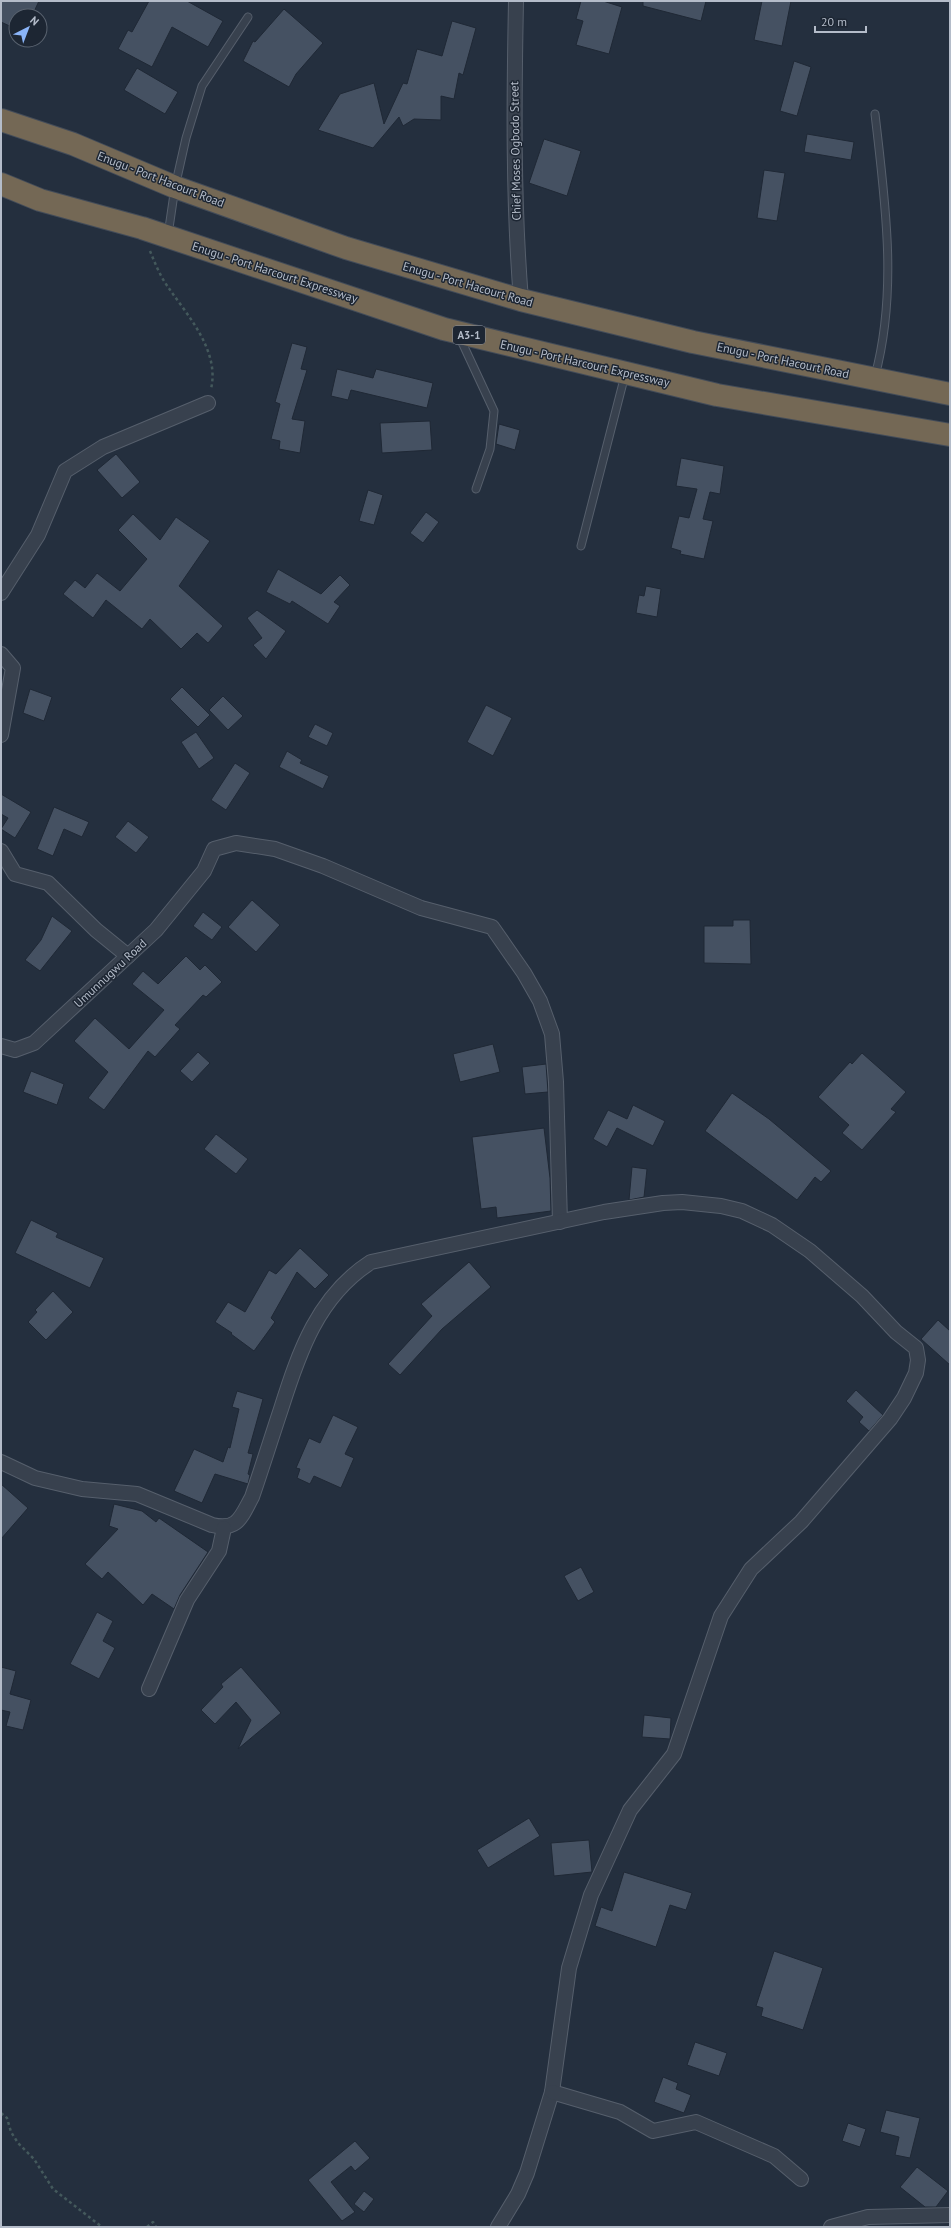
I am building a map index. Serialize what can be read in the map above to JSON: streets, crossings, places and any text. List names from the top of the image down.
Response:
{
  "streets": {
    "highway": ["Enugu - Port Hacourt Road", "Enugu - Port Harcourt Expressway", "A3-1"],
    "street": ["Chief Moses Ogbodo Street", "Umunnugwu Road"]
  },
  "crossings": [
    ["Chief Moses Ogbodo Street", "Enugu - Port Hacourt Road"]
  ],
  "scale_bar": "20 m",
  "north": "top right"
}
